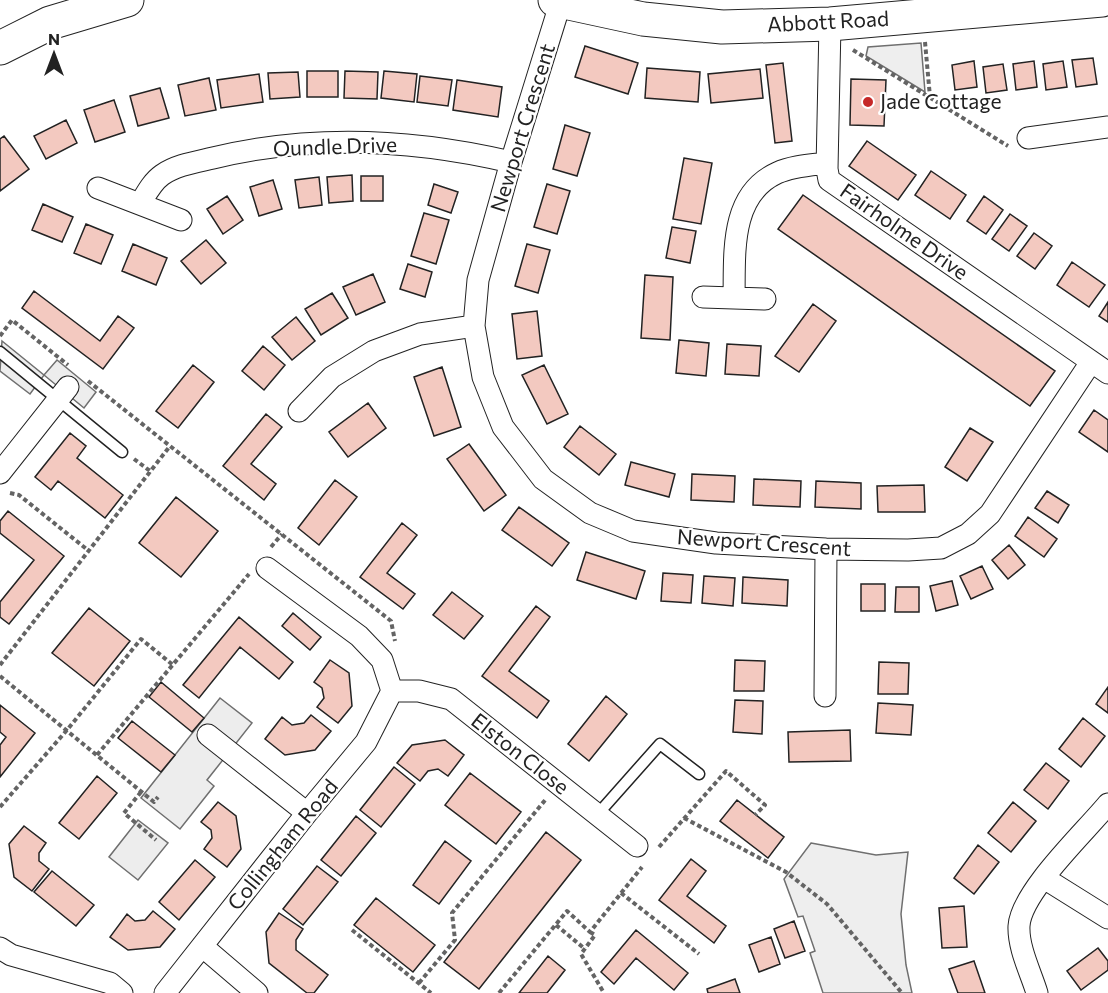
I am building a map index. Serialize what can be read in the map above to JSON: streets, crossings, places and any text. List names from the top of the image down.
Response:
{
  "streets": {
    "main road": ["Abbott Road"],
    "street": [
      "Newport Crescent",
      "Oundle Drive",
      "Fairholme Drive",
      "Elston Close",
      "Collingham Road"
    ]
  },
  "crossings": [
    ["Abbott Road", "Newport Crescent"],
    ["Abbott Road", "Fairholme Drive"],
    ["Newport Crescent", "Oundle Drive"],
    ["Newport Crescent", "Fairholme Drive"],
    ["Elston Close", "Collingham Road"]
  ],
  "places": ["Jade Cottage"],
  "north": "top"
}
